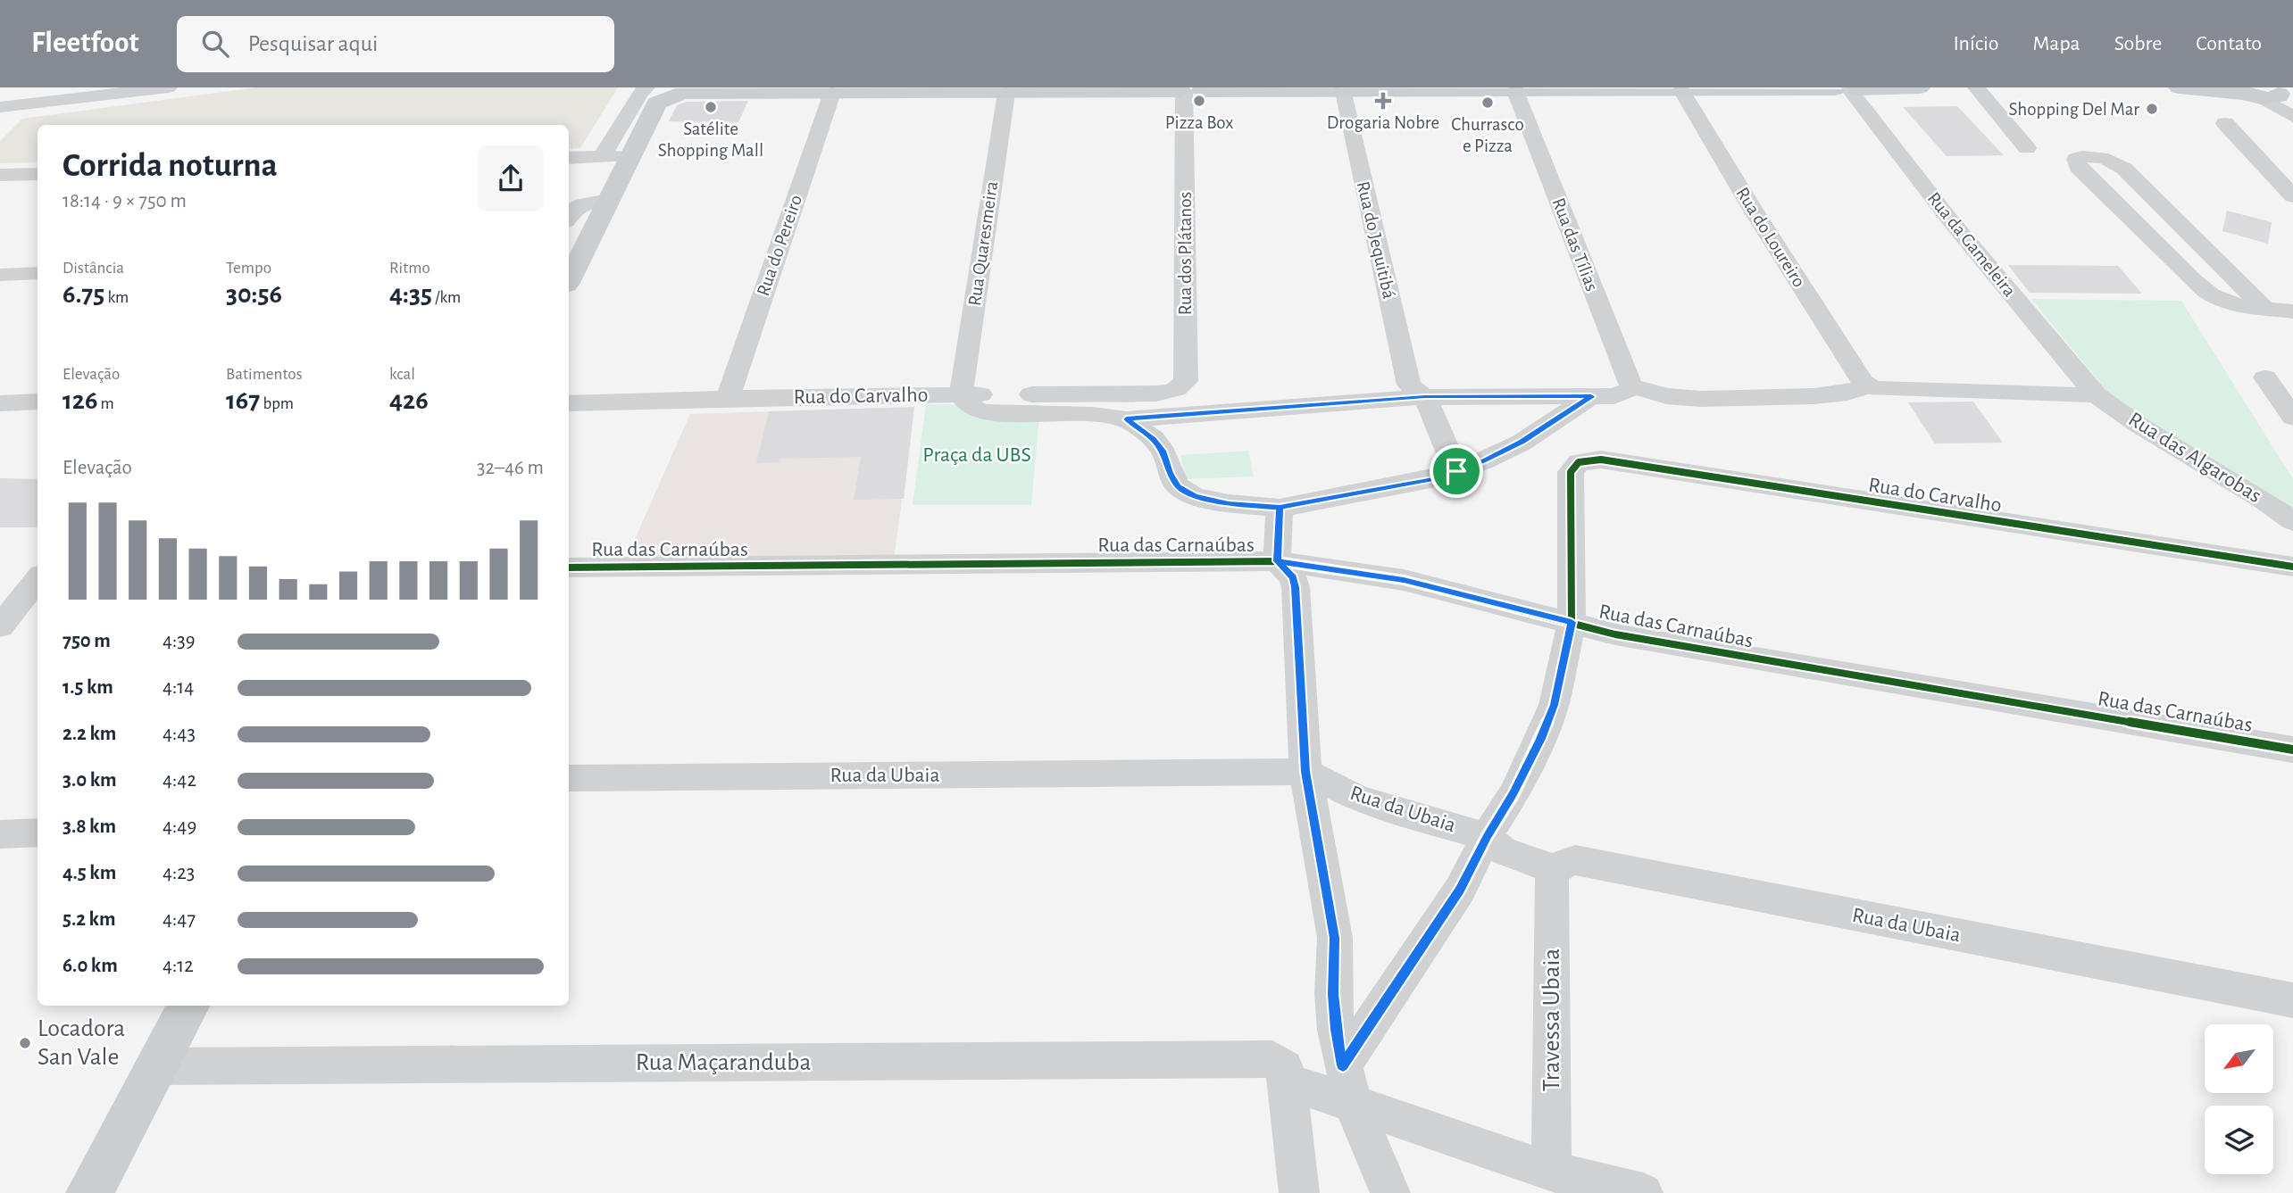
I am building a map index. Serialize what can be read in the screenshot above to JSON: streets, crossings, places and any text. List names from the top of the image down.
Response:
{
  "streets": {
    "street": [
      "Rua do Loureiro",
      "Rua do Jequitibá",
      "Rua Quaresmeira",
      "Rua das Tílias",
      "Rua da Gameleira",
      "Rua do Pereiro",
      "Rua dos Plátanos",
      "Rua do Carvalho",
      "Rua das Algarobas",
      "Rua das Carnaúbas",
      "Rua da Ubaia",
      "Travessa Ubaia",
      "Rua Maçaranduba"
    ]
  },
  "crossings": [
    ["Rua Quaresmeira", "Rua do Carvalho"],
    ["Rua da Gameleira", "Rua das Algarobas"],
    ["Rua do Pereiro", "Rua do Carvalho"],
    ["Rua dos Plátanos", "Rua do Carvalho"],
    ["Rua da Ubaia", "Travessa Ubaia"],
    ["Travessa Ubaia", "Rua Maçaranduba"]
  ],
  "parks": ["Praça da UBS"],
  "places": {
    "other": [
      "Pizza Box",
      "Churrasco e Pizza",
      "Satélite Shopping Mall",
      "Shopping Del Mar",
      "Locadora San Vale"
    ],
    "health": ["Drogaria Nobre"]
  },
  "north": "bottom left",
  "page": {
    "header": "Fleetfoot",
    "search": "Pesquisar aqui",
    "nav": [
      "Início",
      "Mapa",
      "Sobre",
      "Contato"
    ],
    "heading": ["Corrida noturna", "18:14 · 9 × 750 m"],
    "stats": [
      ["Distância", "6.75 km"],
      ["Tempo", "30:56"],
      ["Ritmo", "4:35 /km"],
      ["Elevação", "126 m"],
      ["Batimentos", "167 bpm"],
      ["kcal", "426"]
    ],
    "chart": ["Elevação", "32–46 m"],
    "list": [
      {
        "name": "750 m",
        "note": "4:39"
      },
      {
        "name": "1.5 km",
        "note": "4:14"
      },
      {
        "name": "2.2 km",
        "note": "4:43"
      },
      {
        "name": "3.0 km",
        "note": "4:42"
      },
      {
        "name": "3.8 km",
        "note": "4:49"
      },
      {
        "name": "4.5 km",
        "note": "4:23"
      },
      {
        "name": "5.2 km",
        "note": "4:47"
      },
      {
        "name": "6.0 km",
        "note": "4:12"
      }
    ]
  }
}
